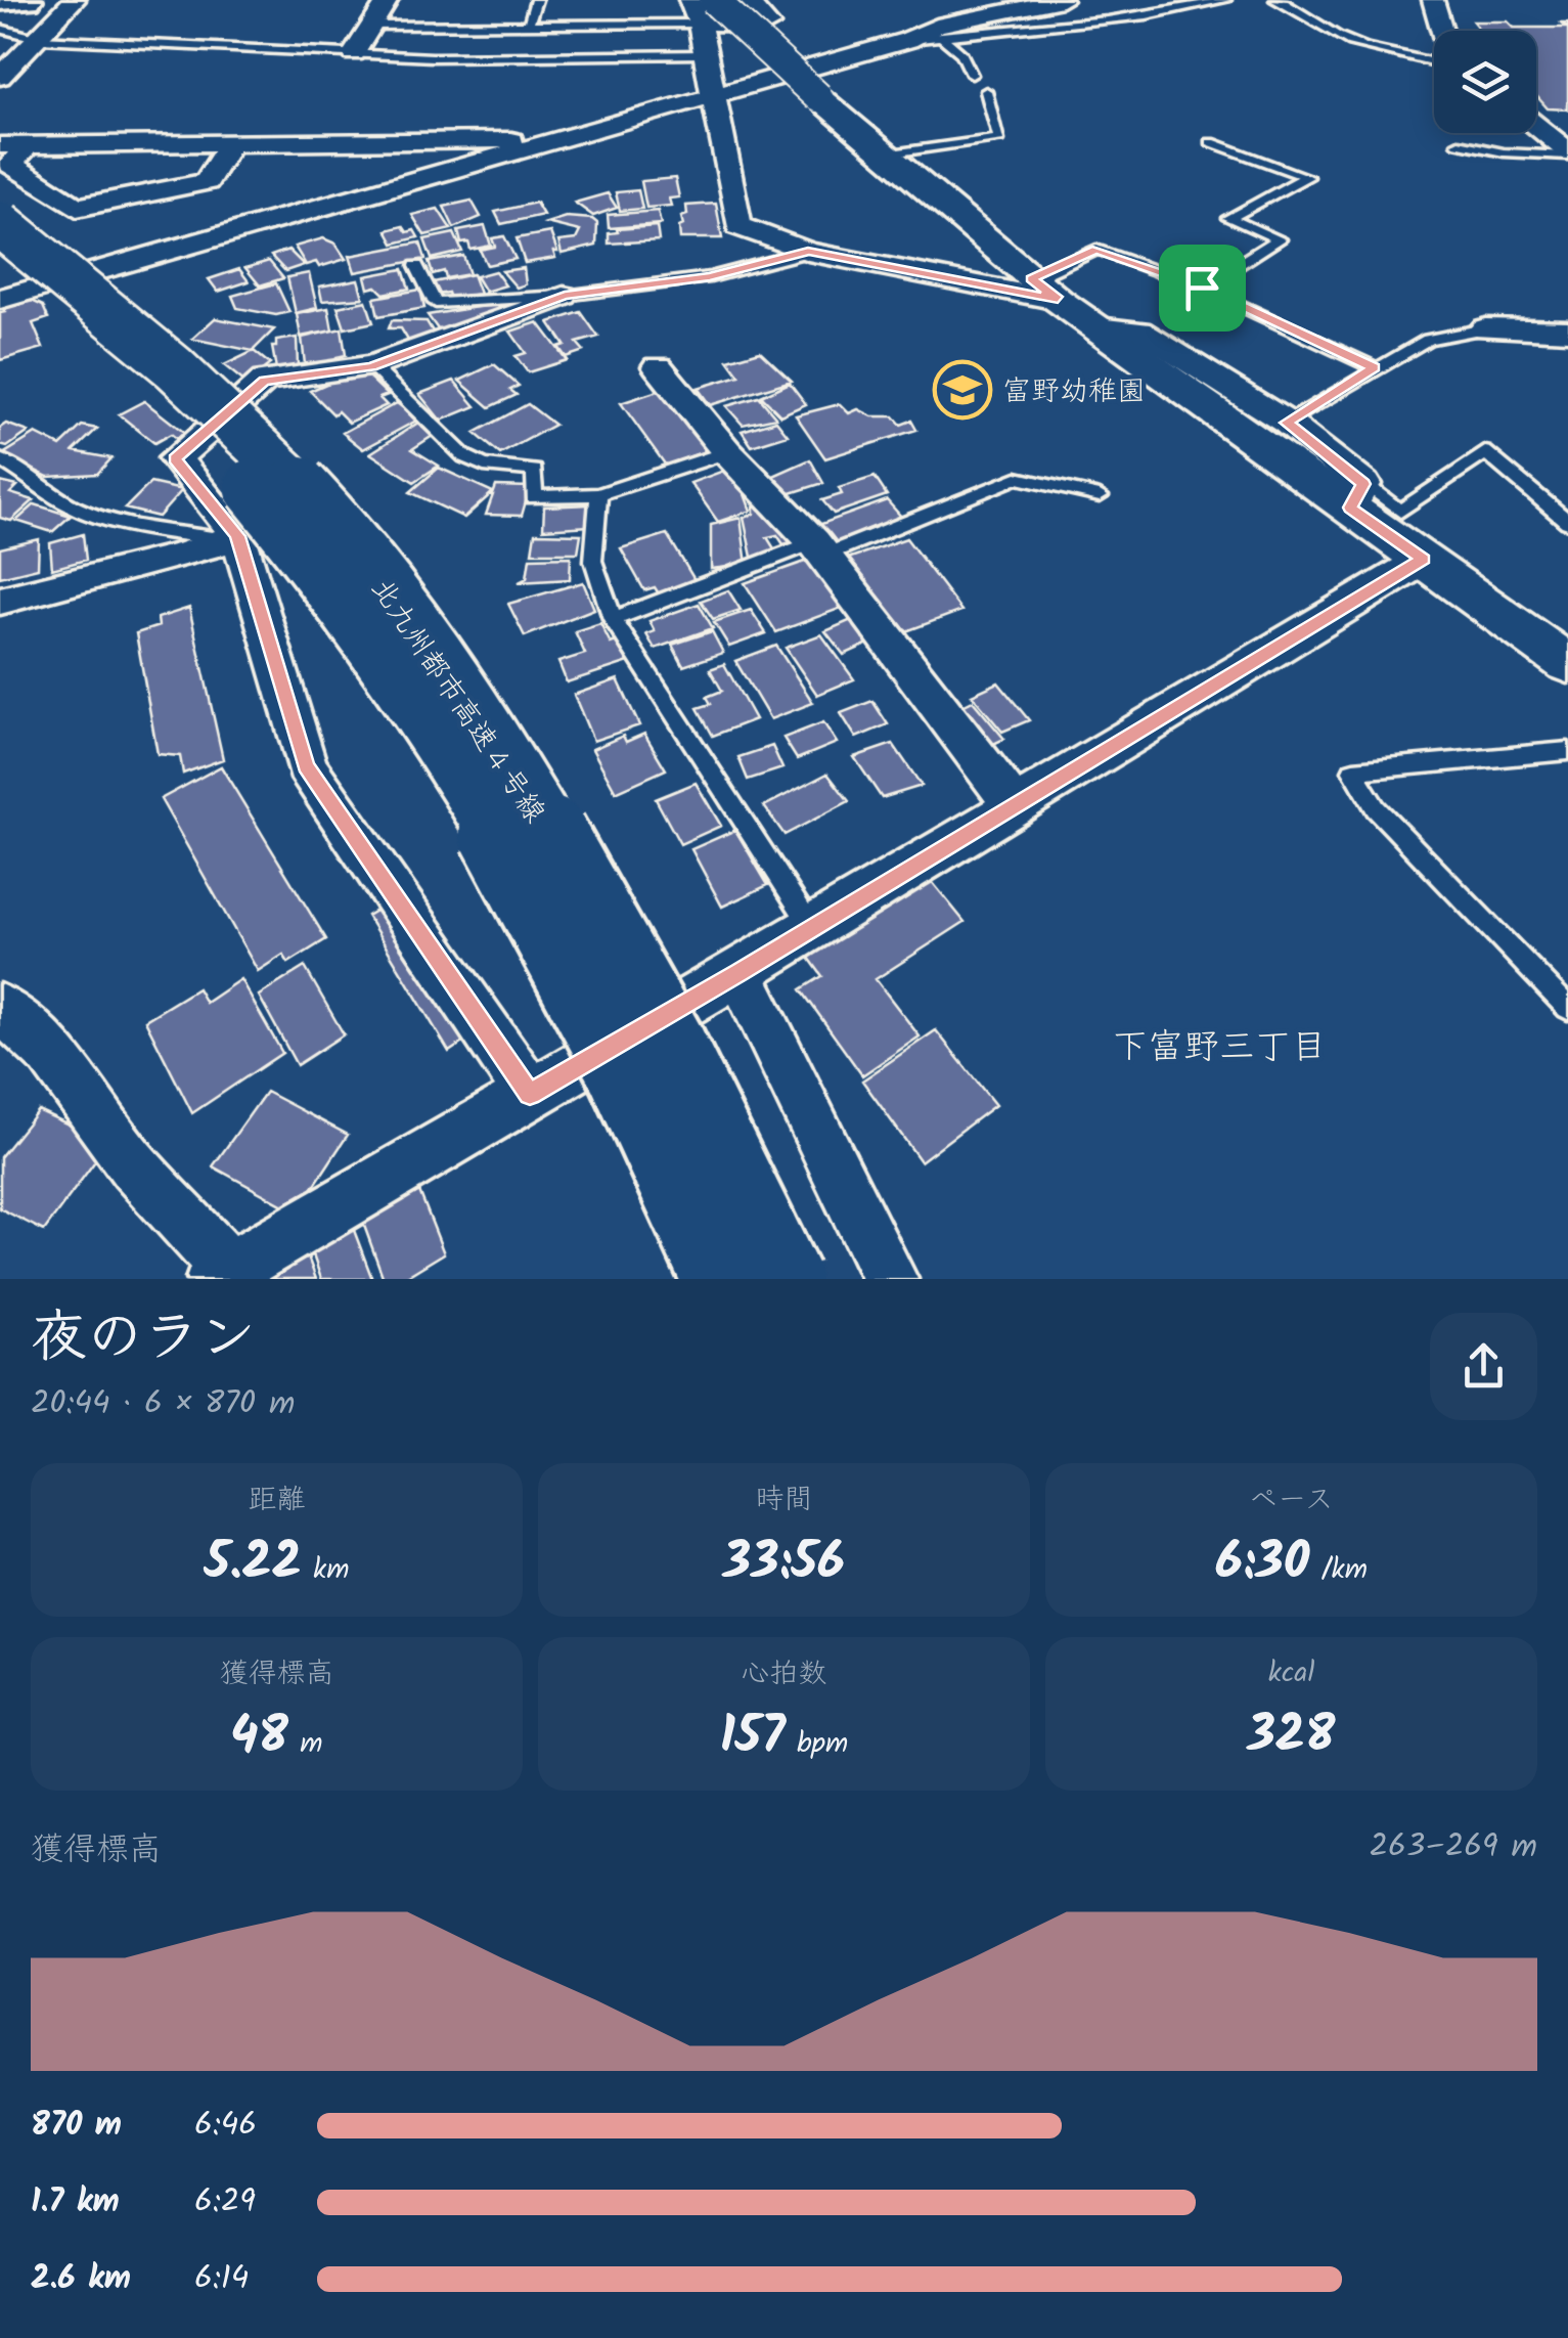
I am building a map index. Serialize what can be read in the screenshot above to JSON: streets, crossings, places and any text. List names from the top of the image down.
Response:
{
  "streets": {
    "highway": ["北九州都市高速４号線"]
  },
  "districts": ["下富野三丁目"],
  "places": {
    "school or university": ["富野幼稚園"]
  },
  "page": {
    "heading": ["夜のラン", "20:44 · 6 × 870 m"],
    "stats": [
      ["距離", "5.22 km"],
      ["時間", "33:56"],
      ["ペース", "6:30 /km"],
      ["獲得標高", "48 m"],
      ["心拍数", "157 bpm"],
      ["kcal", "328"]
    ],
    "chart": ["獲得標高", "263–269 m"],
    "list": [
      {
        "name": "870 m",
        "note": "6:46"
      },
      {
        "name": "1.7 km",
        "note": "6:29"
      },
      {
        "name": "2.6 km",
        "note": "6:14"
      }
    ]
  }
}
